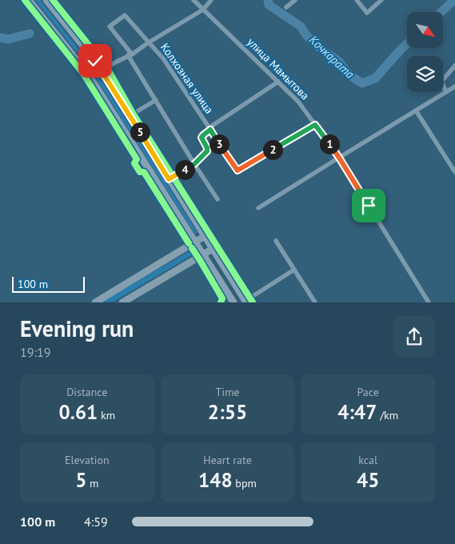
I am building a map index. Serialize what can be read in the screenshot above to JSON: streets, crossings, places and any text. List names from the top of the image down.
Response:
{
  "streets": {
    "street": ["улица Мамытова", "Колхозная улица"]
  },
  "crossings": [
    ["улица Мамытова", "Колхозная улица"]
  ],
  "water": ["Кочкарата"],
  "scale_bar": "100 m",
  "north": "bottom right",
  "page": {
    "pins": [
      "5",
      "1",
      "3",
      "2",
      "4"
    ],
    "scale": "100 m",
    "heading": ["Evening run", "19:19"],
    "stats": [
      ["Distance", "0.61 km"],
      ["Time", "2:55"],
      ["Pace", "4:47 /km"],
      ["Elevation", "5 m"],
      ["Heart rate", "148 bpm"],
      ["kcal", "45"]
    ],
    "list": [
      {
        "name": "100 m",
        "note": "4:59"
      }
    ]
  }
}
